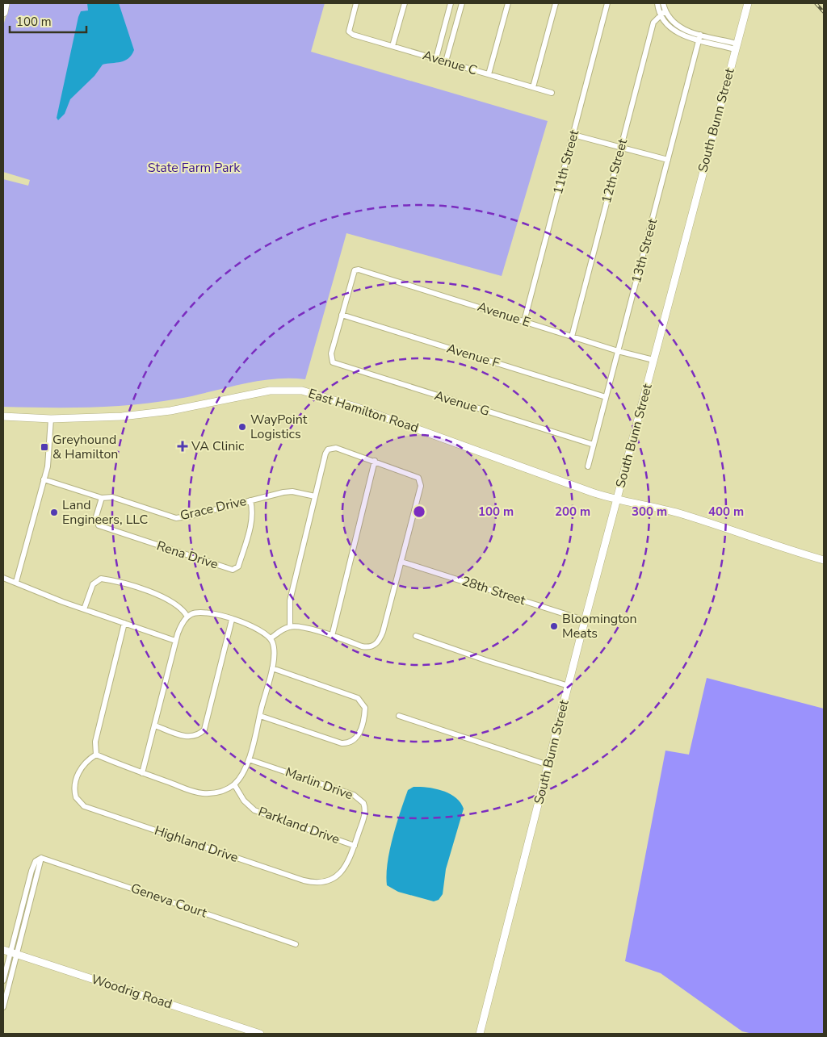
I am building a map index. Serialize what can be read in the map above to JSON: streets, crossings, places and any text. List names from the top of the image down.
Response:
{
  "streets": {
    "street": [
      "Avenue C",
      "South Bunn Street",
      "11th Street",
      "12th Street",
      "13th Street",
      "Avenue E",
      "Avenue F",
      "Avenue G",
      "East Hamilton Road",
      "Grace Drive",
      "Rena Drive",
      "28th Street",
      "Marlin Drive",
      "Parkland Drive",
      "Highland Drive",
      "Geneva Court",
      "Woodrig Road"
    ]
  },
  "crossings": [
    ["South Bunn Street", "Avenue E"],
    ["South Bunn Street", "East Hamilton Road"],
    ["South Bunn Street", "28th Street"],
    ["11th Street", "Avenue E"],
    ["12th Street", "Avenue E"],
    ["13th Street", "Avenue E"],
    ["13th Street", "Avenue F"],
    ["13th Street", "Avenue G"],
    ["Avenue E", "Avenue F"],
    ["Avenue E", "Avenue G"],
    ["Avenue F", "Avenue G"],
    ["Grace Drive", "Rena Drive"],
    ["Marlin Drive", "Parkland Drive"],
    ["Marlin Drive", "Highland Drive"],
    ["Geneva Court", "Woodrig Road"]
  ],
  "parks": ["State Farm Park"],
  "places": {
    "other": ["WayPoint Logistics", "Land Engineers, LLC", "Bloomington Meats"],
    "health": ["VA Clinic"],
    "transit": ["Greyhound & Hamilton"]
  },
  "scale_bar": "100 m",
  "rings": [
    "100 m",
    "200 m",
    "300 m",
    "400 m"
  ]
}
